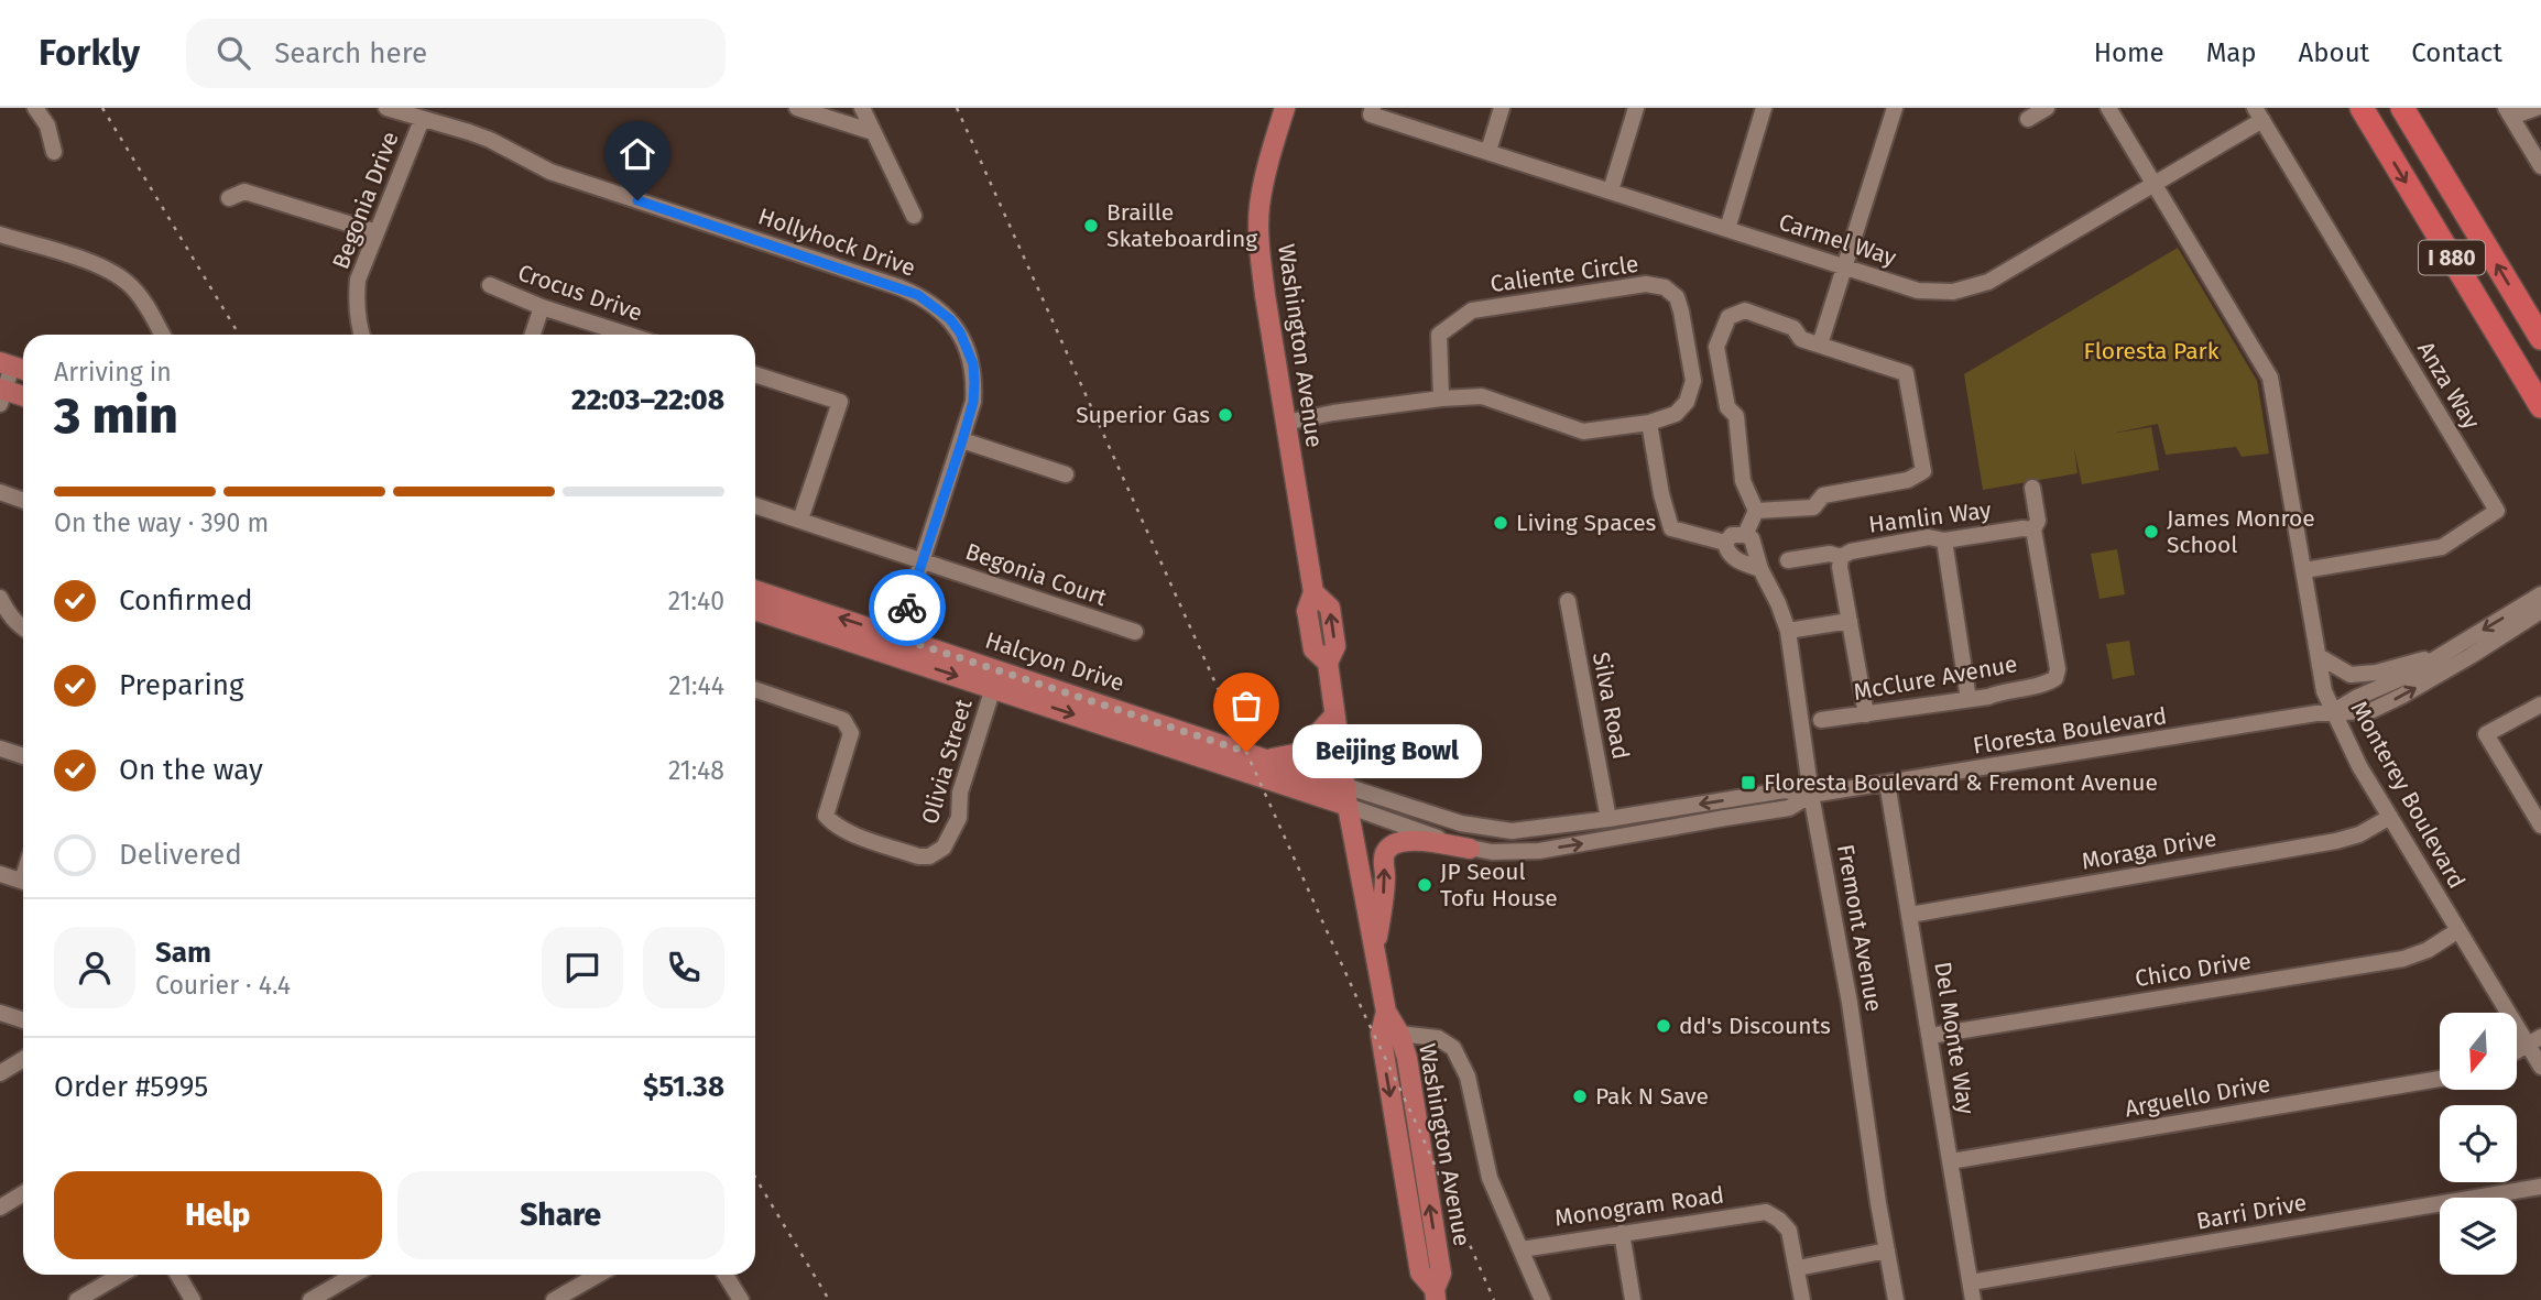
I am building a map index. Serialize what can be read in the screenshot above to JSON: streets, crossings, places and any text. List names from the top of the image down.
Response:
{
  "streets": {
    "highway": ["I 880"],
    "main road": ["Washington Avenue", "Halcyon Drive"],
    "street": [
      "Begonia Drive",
      "Carmel Way",
      "Hollyhock Drive",
      "Caliente Circle",
      "Crocus Drive",
      "Anza Way",
      "Hamlin Way",
      "Begonia Court",
      "McClure Avenue",
      "Silva Road",
      "Floresta Boulevard",
      "Olivia Street",
      "Monterey Boulevard",
      "Moraga Drive",
      "Fremont Avenue",
      "Chico Drive",
      "Del Monte Way",
      "Arguello Drive",
      "Monogram Road",
      "Barri Drive"
    ]
  },
  "crossings": [
    ["Begonia Drive", "Hollyhock Drive"],
    ["Carmel Way", "Anza Way"],
    ["Carmel Way", "Monterey Boulevard"],
    ["Hollyhock Drive", "Begonia Court"],
    ["Hollyhock Drive", "Halcyon Drive"],
    ["Washington Avenue", "Halcyon Drive"],
    ["Washington Avenue", "Floresta Boulevard"],
    ["Anza Way", "Monterey Boulevard"],
    ["Hamlin Way", "McClure Avenue"],
    ["Halcyon Drive", "Floresta Boulevard"],
    ["Halcyon Drive", "Olivia Street"],
    ["Silva Road", "Floresta Boulevard"],
    ["Floresta Boulevard", "Monterey Boulevard"],
    ["Floresta Boulevard", "Fremont Avenue"],
    ["Floresta Boulevard", "Del Monte Way"],
    ["Monterey Boulevard", "Moraga Drive"],
    ["Monterey Boulevard", "Chico Drive"],
    ["Moraga Drive", "Del Monte Way"],
    ["Chico Drive", "Del Monte Way"],
    ["Del Monte Way", "Arguello Drive"],
    ["Del Monte Way", "Barri Drive"]
  ],
  "parks": ["Floresta Park"],
  "places": {
    "other": [
      "Braille Skateboarding",
      "Superior Gas",
      "Living Spaces",
      "James Monroe School",
      "Beijing Bowl",
      "JP Seoul Tofu House",
      "dd's Discounts",
      "Pak N Save"
    ],
    "transit": ["Floresta Boulevard & Fremont Avenue"]
  },
  "north": "bottom",
  "page": {
    "header": "Forkly",
    "search": "Search here",
    "nav": [
      "Home",
      "Map",
      "About",
      "Contact"
    ],
    "heading": ["3 min", "Arriving in", "22:03–22:08"],
    "panel": [
      "Sam",
      "Courier · 4.4",
      "Order #5995",
      "$51.38"
    ],
    "bar": "On the way · 390 m",
    "list": [
      ["Confirmed", "21:40"],
      ["Preparing", "21:44"],
      ["On the way", "21:48"],
      "Delivered"
    ],
    "bubble": "Beijing Bowl",
    "buttons": ["Help", "Share"]
  }
}
